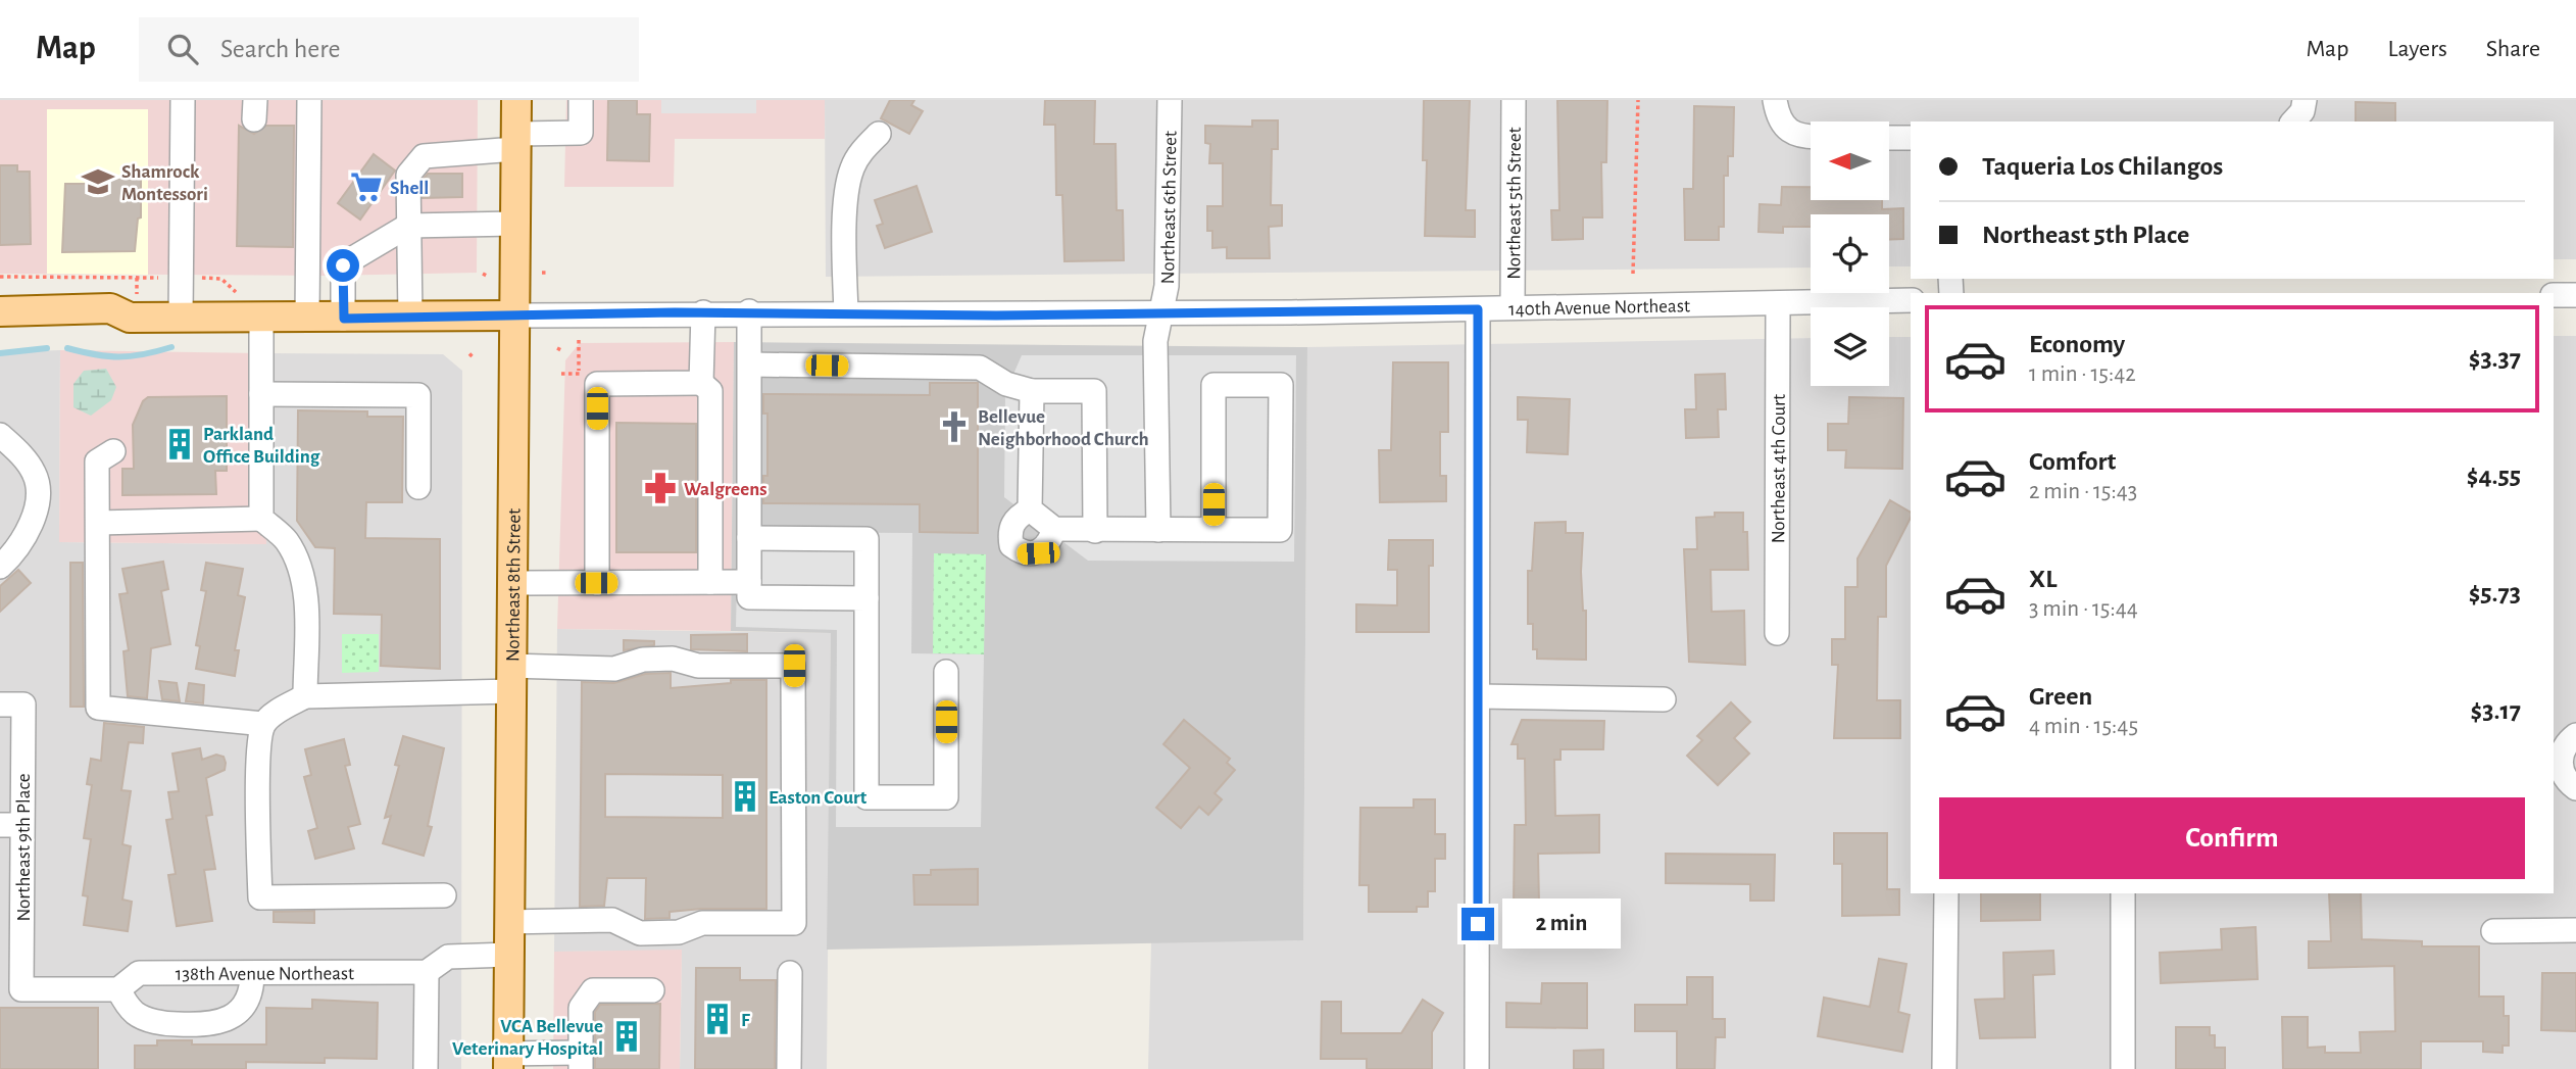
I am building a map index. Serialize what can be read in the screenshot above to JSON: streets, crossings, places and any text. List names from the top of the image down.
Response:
{
  "streets": {
    "main road": ["140th Avenue Northeast", "Northeast 8th Street"],
    "street": [
      "Northeast 5th Street",
      "Northeast 6th Street",
      "Northeast 4th Court",
      "Northeast 9th Place",
      "138th Avenue Northeast"
    ]
  },
  "crossings": [
    ["Northeast 5th Street", "140th Avenue Northeast"],
    ["Northeast 6th Street", "140th Avenue Northeast"],
    ["140th Avenue Northeast", "Northeast 4th Court"],
    ["140th Avenue Northeast", "Northeast 8th Street"],
    ["Northeast 8th Street", "138th Avenue Northeast"],
    ["Northeast 9th Place", "138th Avenue Northeast"]
  ],
  "places": {
    "school or university": ["Shamrock Montessori"],
    "supermarket": ["Shell"],
    "church": ["Bellevue Neighborhood Church"],
    "building": [
      "Parkland Office Building",
      "Easton Court",
      "F",
      "VCA Bellevue Veterinary Hospital"
    ],
    "pharmacy": ["Walgreens"]
  },
  "north": "left",
  "page": {
    "header": "Map",
    "search": "Search here",
    "nav": ["Map", "Layers", "Share"],
    "banner": ["Taqueria Los Chilangos", "Northeast 5th Place"],
    "list": [
      {
        "name": "Economy",
        "note": "1 min · 15:42",
        "value": "$3.37"
      },
      {
        "name": "Comfort",
        "note": "2 min · 15:43",
        "value": "$4.55"
      },
      {
        "name": "XL",
        "note": "3 min · 15:44",
        "value": "$5.73"
      },
      {
        "name": "Green",
        "note": "4 min · 15:45",
        "value": "$3.17"
      }
    ],
    "buttons": "Confirm",
    "bubble": "2 min"
  }
}
